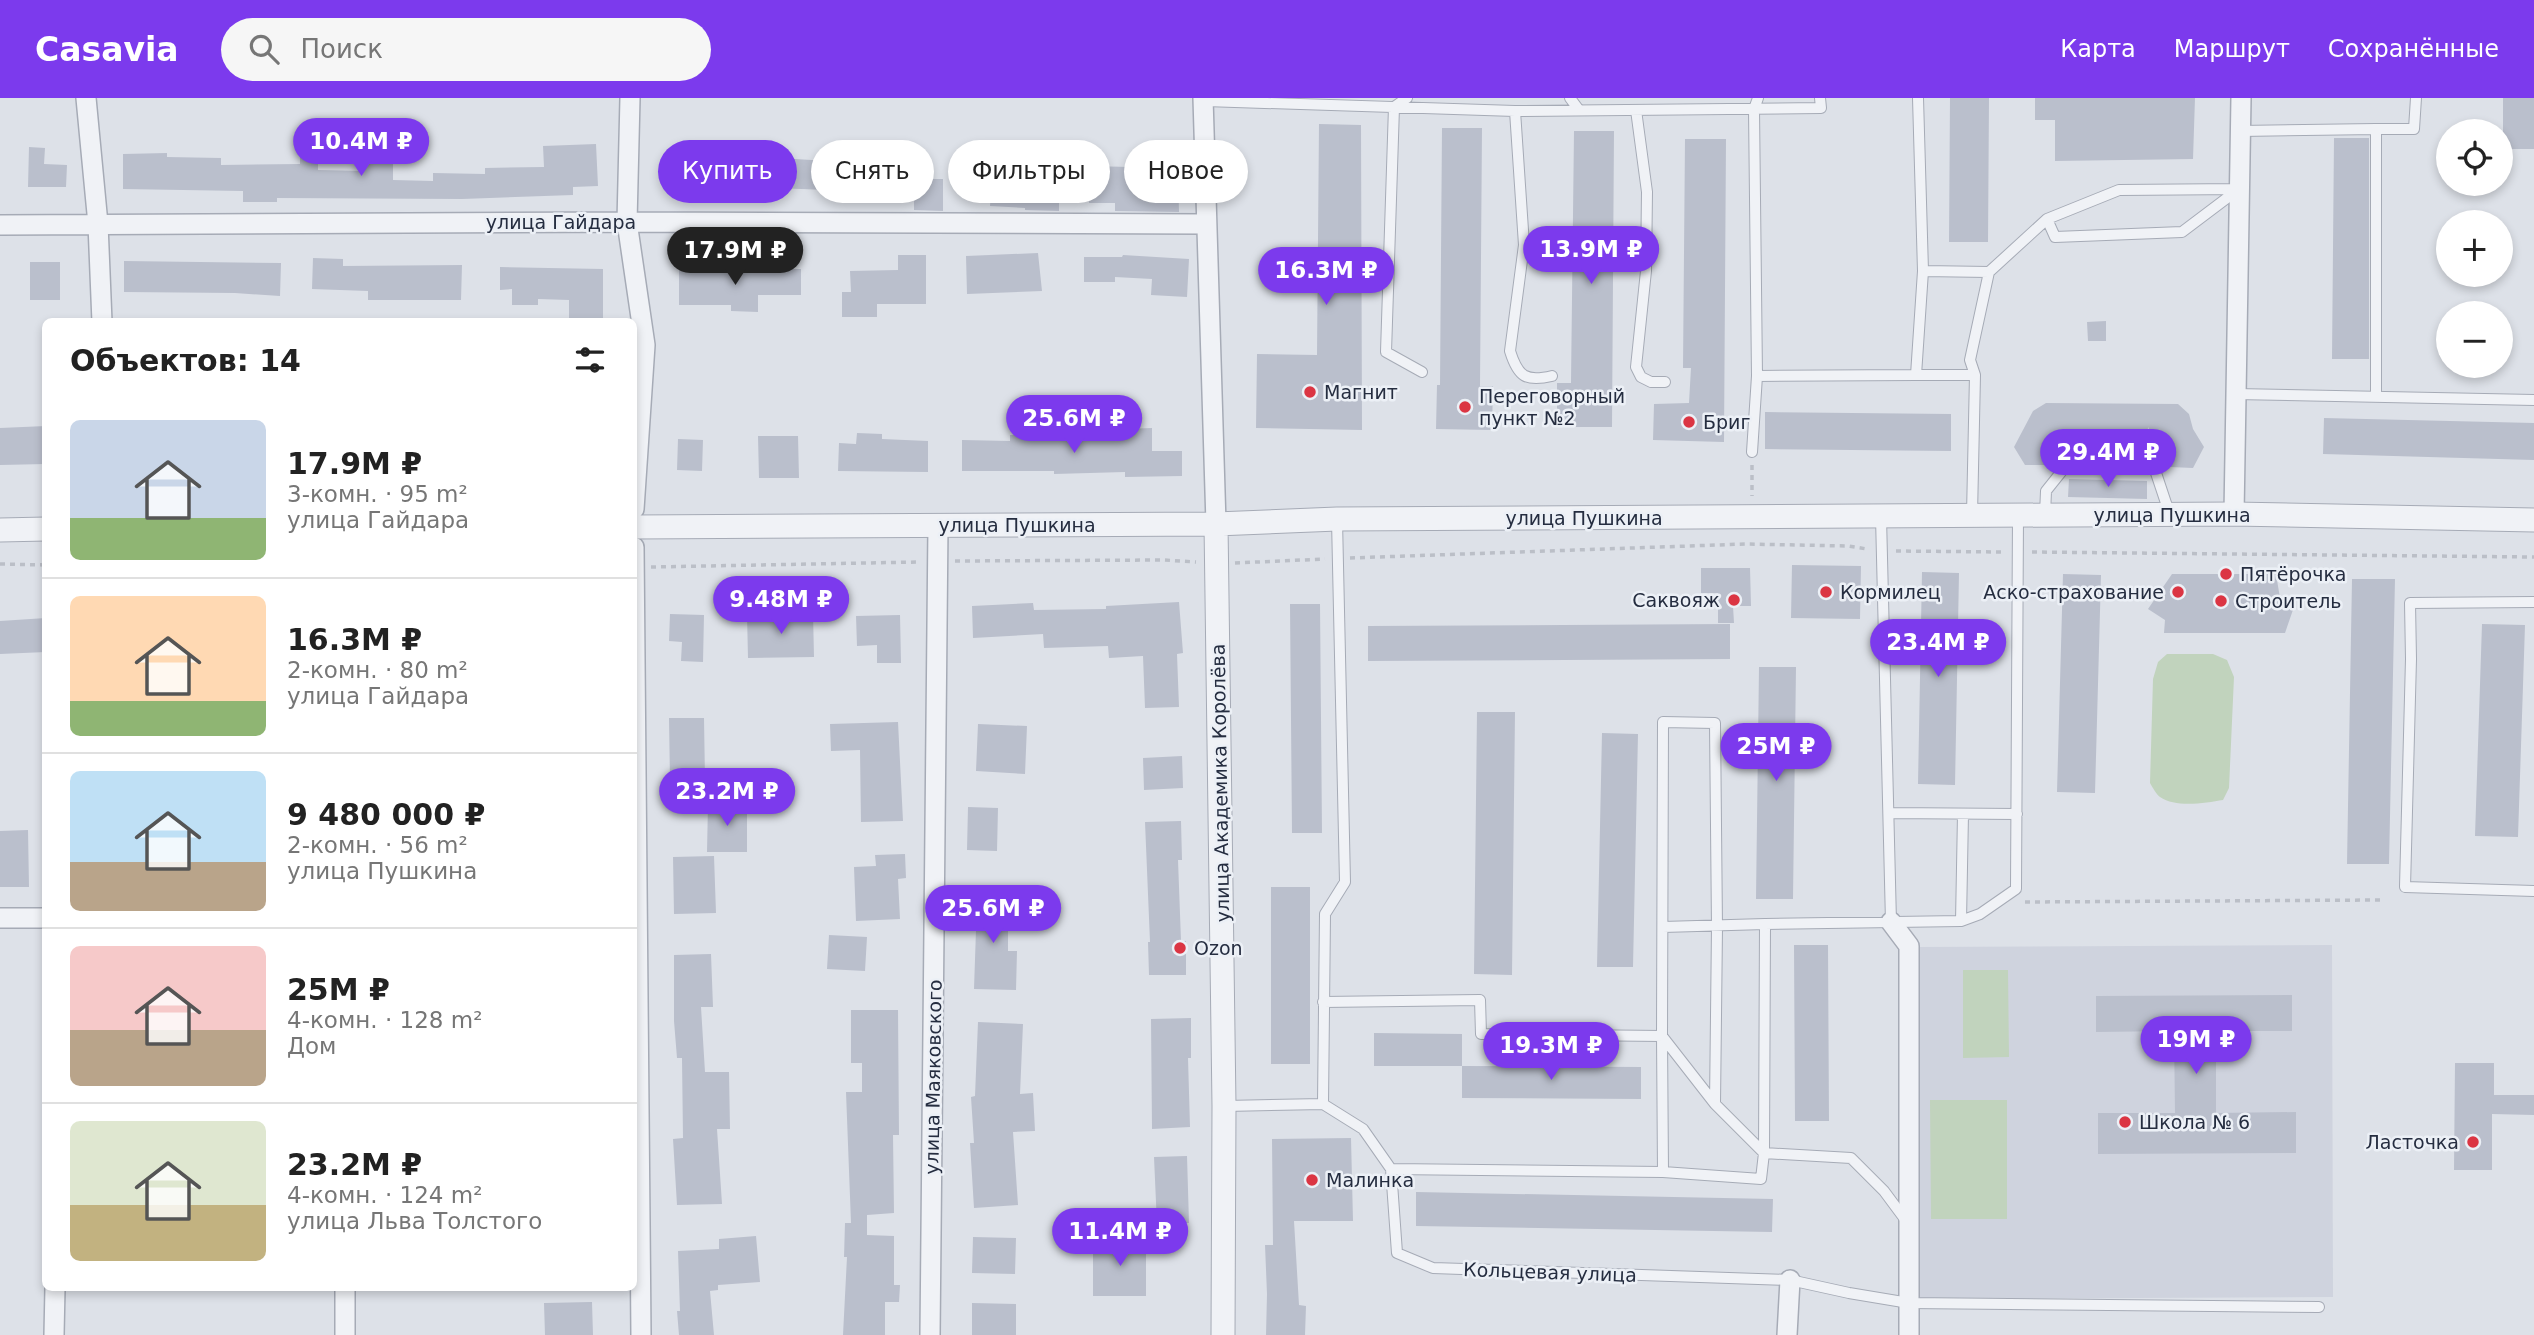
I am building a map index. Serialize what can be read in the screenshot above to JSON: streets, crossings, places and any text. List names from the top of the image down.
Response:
{
  "streets": {
    "street": [
      "улица Гайдара",
      "улица Пушкина",
      "улица Академика Королёва",
      "улица Маяковского"
    ],
    "lane": ["Кольцевая улица"]
  },
  "crossings": [
    ["улица Пушкина", "улица Академика Королёва"],
    ["улица Пушкина", "улица Маяковского"]
  ],
  "places": [
    "Магнит",
    "Переговорный пункт №2",
    "Бриг",
    "Пятёрочка",
    "Кормилец",
    "Аско-страхование",
    "Саквояж",
    "Строитель",
    "Ozon",
    "Школа № 6",
    "Ласточка",
    "Малинка"
  ],
  "page": {
    "header": "Casavia",
    "search": "Поиск",
    "nav": ["Карта", "Маршрут", "Сохранённые"],
    "price": [
      "10.4M ₽",
      "13.9M ₽",
      "17.9M ₽",
      "16.3M ₽",
      "25.6M ₽",
      "29.4M ₽",
      "9.48M ₽",
      "23.4M ₽",
      "25M ₽",
      "23.2M ₽",
      "25.6M ₽",
      "19M ₽",
      "19.3M ₽",
      "11.4M ₽"
    ],
    "map_buttons": ["+", "−"],
    "chip": [
      "Купить",
      "Снять",
      "Фильтры",
      "Новое"
    ],
    "heading": "Объектов: 14",
    "list": [
      {
        "name": "17.9M ₽",
        "note": "3-комн. · 95 m² · улица Гайдара"
      },
      {
        "name": "16.3M ₽",
        "note": "2-комн. · 80 m² · улица Гайдара"
      },
      {
        "name": "9 480 000 ₽",
        "note": "2-комн. · 56 m² · улица Пушкина"
      },
      {
        "name": "25M ₽",
        "note": "4-комн. · 128 m² · Дом"
      },
      {
        "name": "23.2M ₽",
        "note": "4-комн. · 124 m² · улица Льва Толстого"
      }
    ]
  }
}
